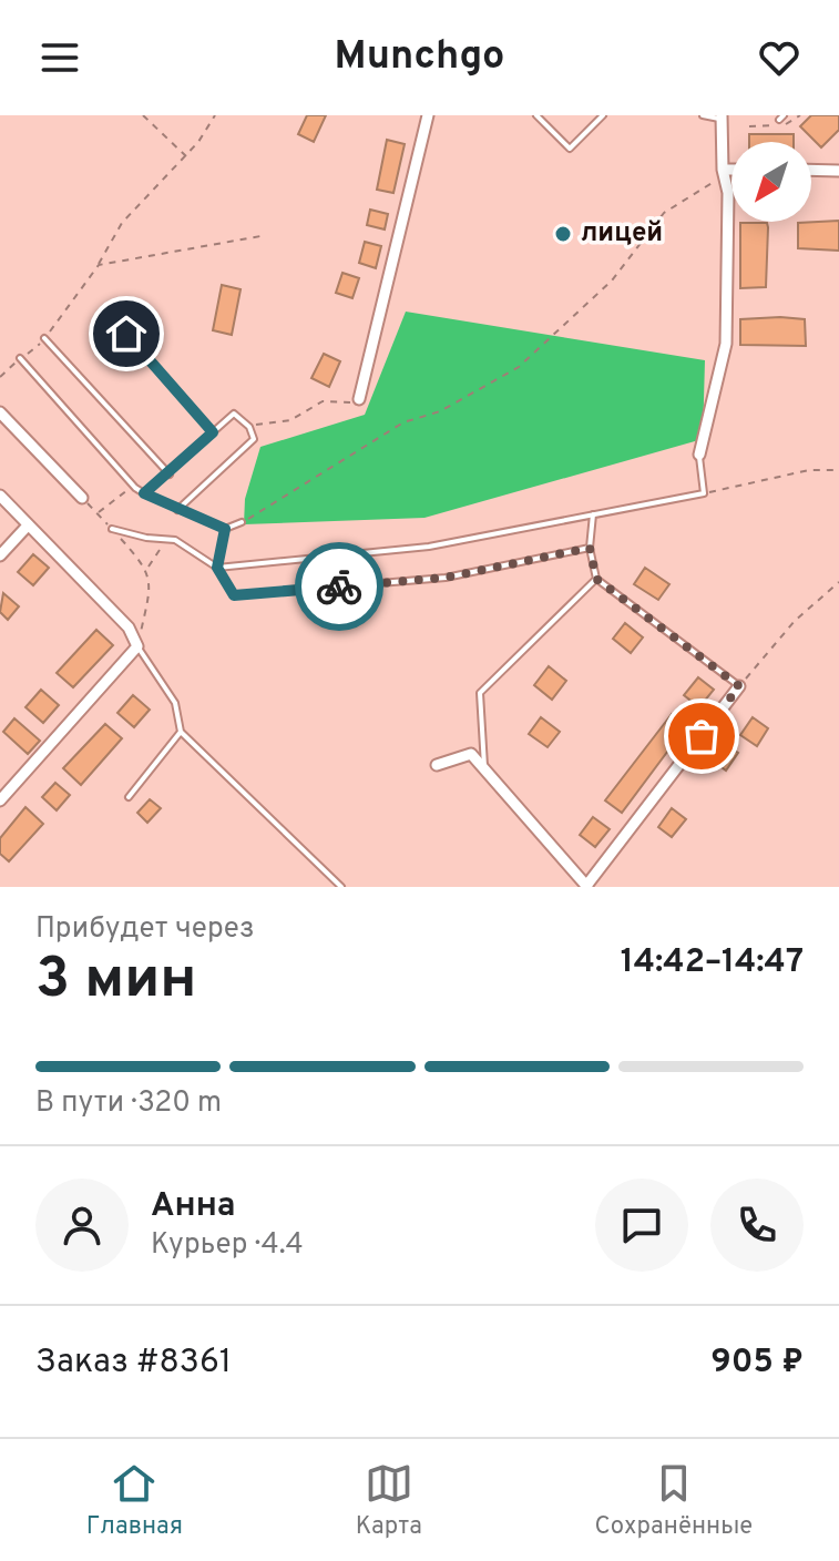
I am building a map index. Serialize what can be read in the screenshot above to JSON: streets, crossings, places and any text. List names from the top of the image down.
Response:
{
  "places": ["лицей"],
  "north": "bottom left",
  "page": {
    "header": "Munchgo",
    "heading": ["3 мин", "Прибудет через", "14:42–14:47"],
    "panel": [
      "Анна",
      "Курьер · 4.4",
      "Заказ #8361",
      "905 ₽"
    ],
    "bar": "В пути · 320 m",
    "tabs": ["Главная", "Карта", "Сохранённые"]
  }
}
